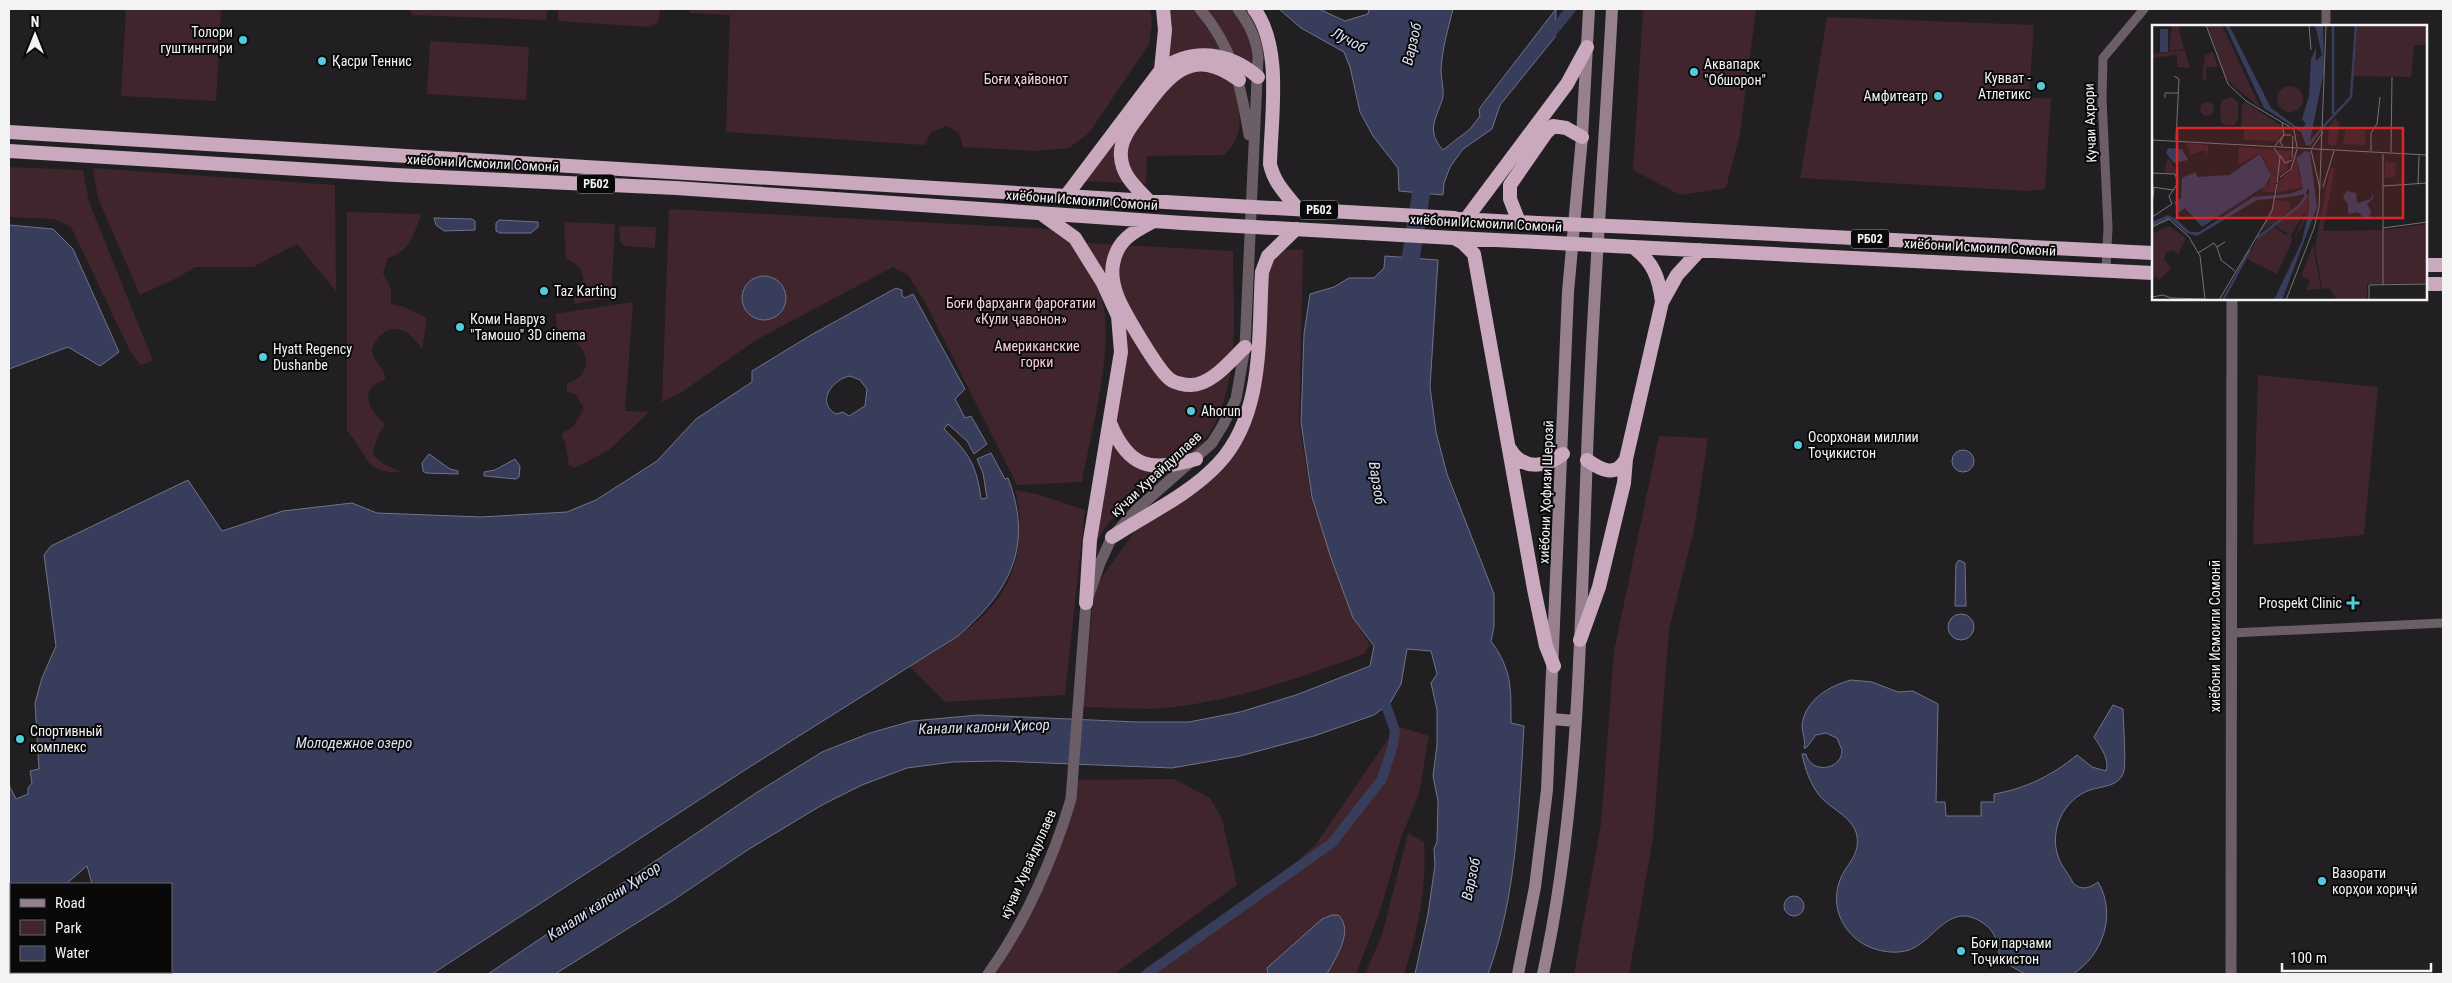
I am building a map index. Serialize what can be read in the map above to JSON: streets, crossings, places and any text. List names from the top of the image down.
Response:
{
  "streets": {
    "highway": ["хиёбони Исмоили Сомонӣ", "РБ02"],
    "main road": ["хиёбони Ҳофизи Шерозӣ"],
    "street": ["Кучаи Ахрори", "кӯчаи Хувайдуллаев"]
  },
  "crossings": [
    ["Кучаи Ахрори", "хиёбони Исмоили Сомонӣ"]
  ],
  "water": [
    "Лучоб",
    "Варзоб",
    "Канали калони Ҳисор",
    "Молодежное озеро"
  ],
  "parks": ["Боғи ҳайвонот", "Боғи фарҳанги фароғатии «Кули ҷавонон»", "Американские горки"],
  "places": {
    "other": [
      "Толори гуштинггири",
      "Қасри Теннис",
      "Аквапарк \"Обшорон\"",
      "Кувват - Атлетикс",
      "Aмфитеатр",
      "Taz Karting",
      "Коми Навруз \"Тамошо\" 3D cinema",
      "Hyatt Regency Dushanbe",
      "Ahorun",
      "Осорхонаи миллии Тоҷикистон",
      "Спортивный комплекс",
      "Вазорати корҳои хориҷӣ",
      "Боғи парчами Тоҷикистон"
    ],
    "health": ["Prospekt Clinic"]
  },
  "legend": ["Road", "Park", "Water"],
  "scale_bar": "100 m",
  "north": "top"
}
